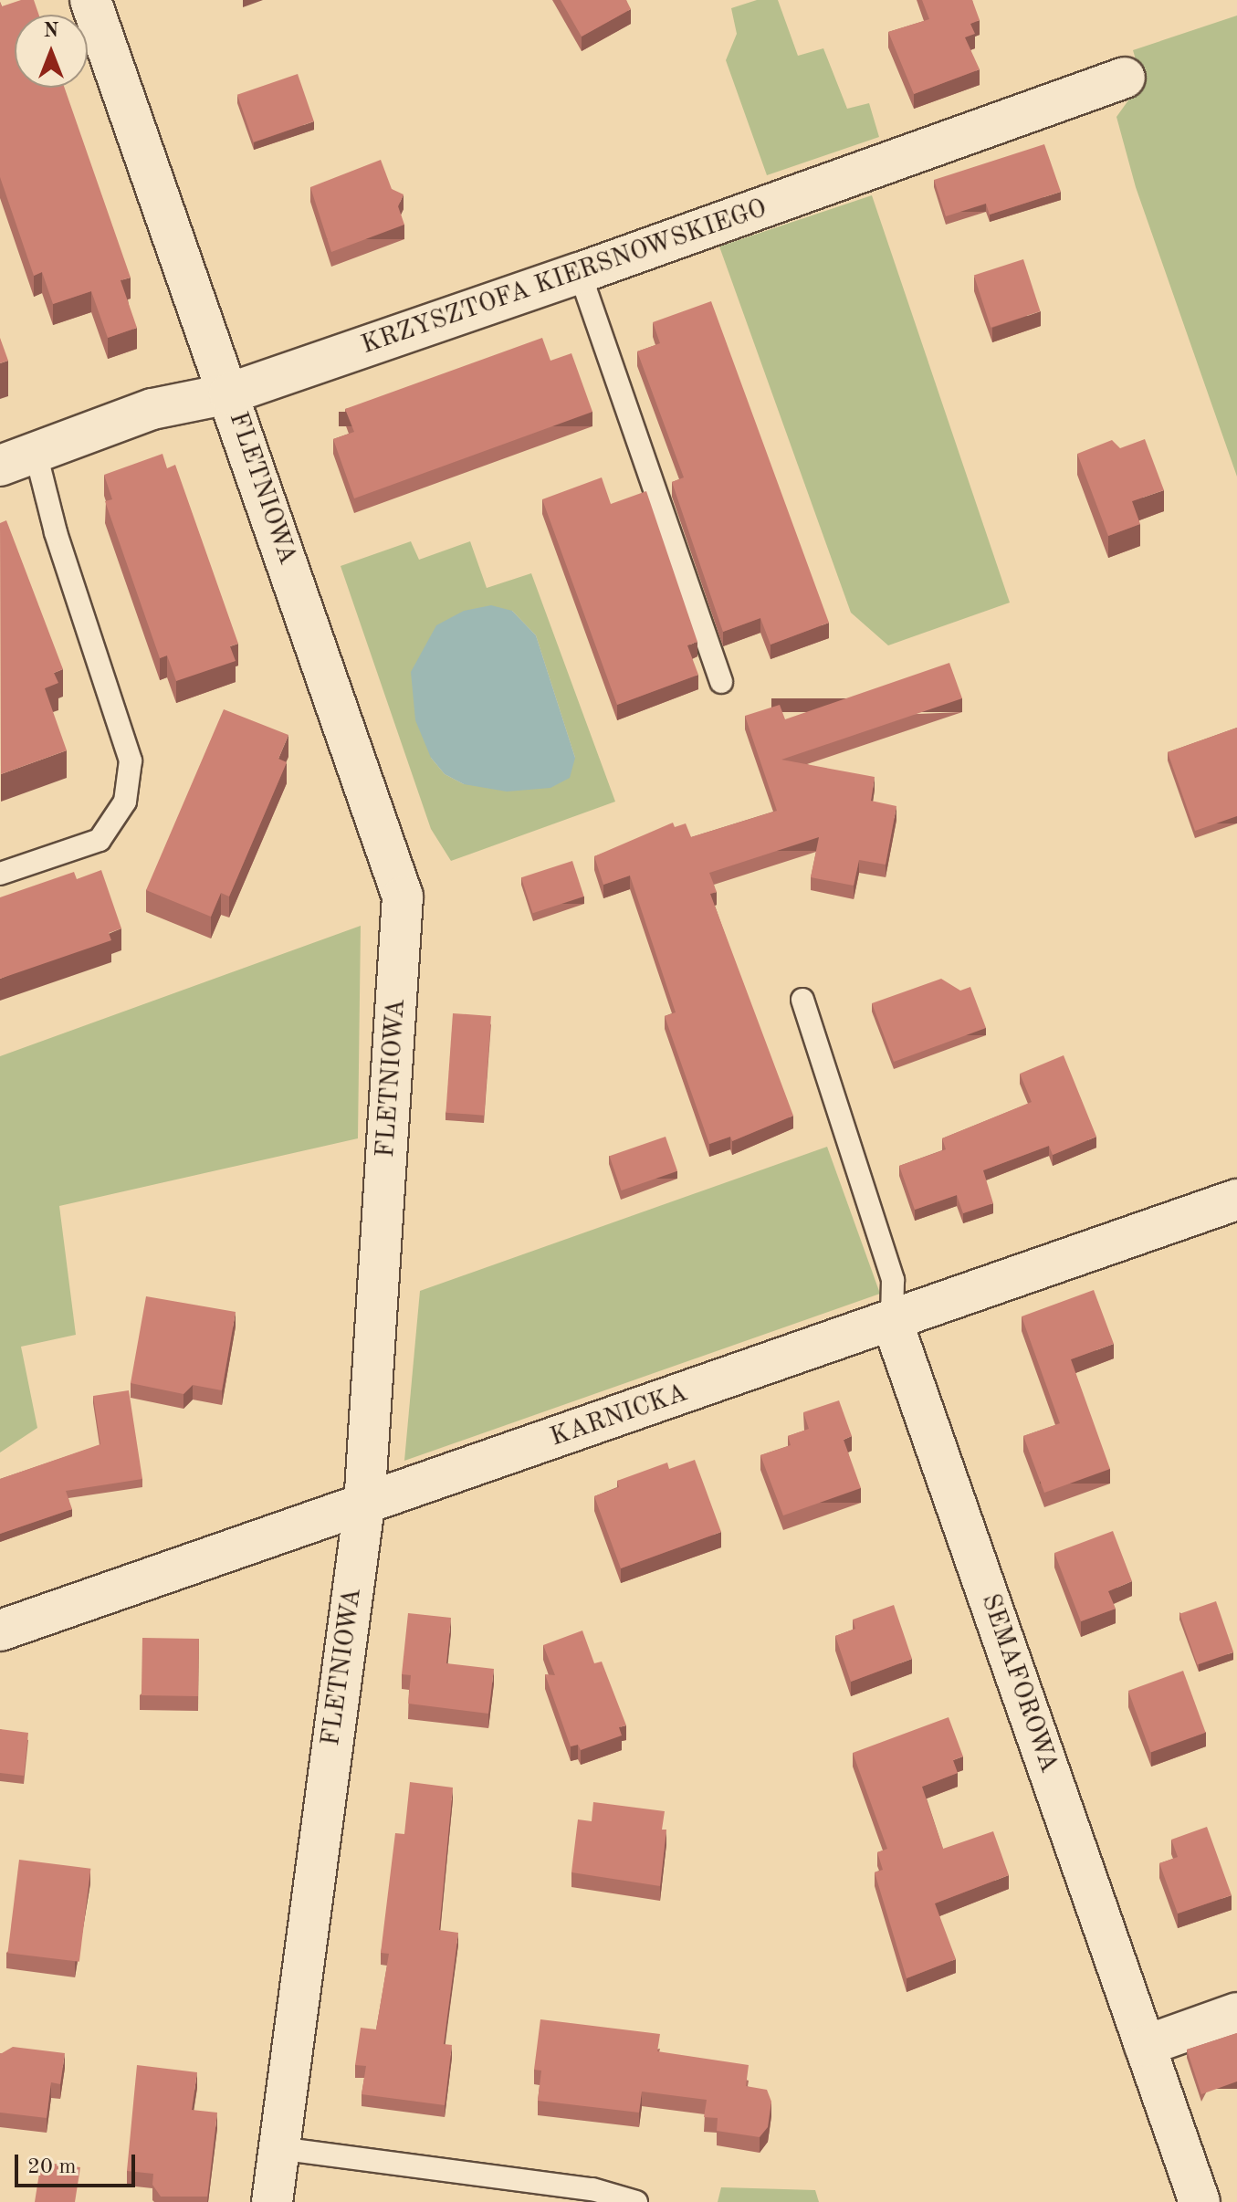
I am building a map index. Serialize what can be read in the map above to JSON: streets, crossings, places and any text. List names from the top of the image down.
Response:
{
  "streets": {
    "street": [
      "KRZYSZTOFA KIERSNOWSKIEGO",
      "FLETNIOWA",
      "KARNICKA",
      "SEMAFOROWA"
    ]
  },
  "crossings": [
    ["KRZYSZTOFA KIERSNOWSKIEGO", "FLETNIOWA"],
    ["FLETNIOWA", "KARNICKA"],
    ["KARNICKA", "SEMAFOROWA"]
  ],
  "scale_bar": "20 m",
  "north": "top"
}
